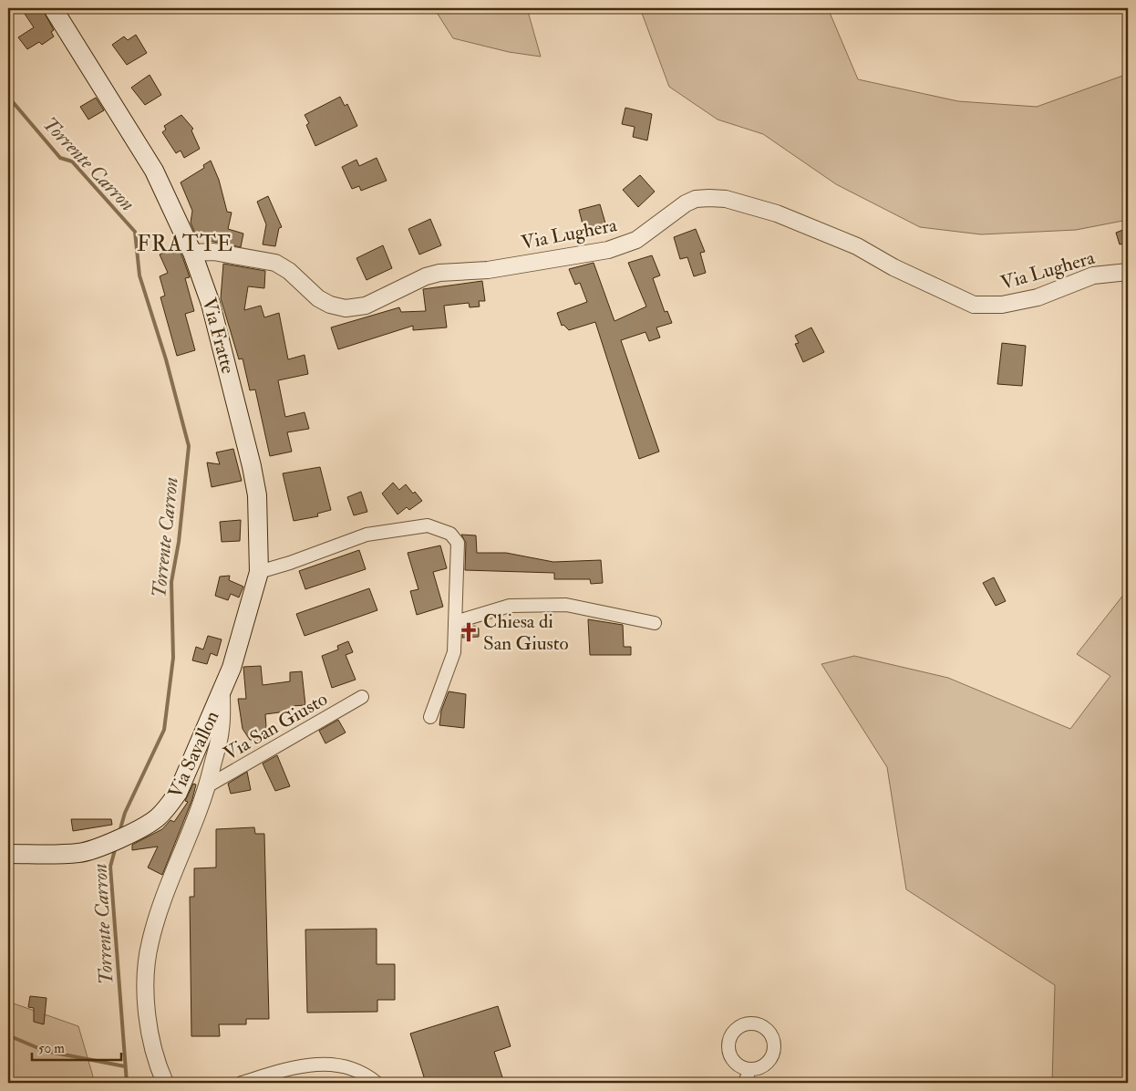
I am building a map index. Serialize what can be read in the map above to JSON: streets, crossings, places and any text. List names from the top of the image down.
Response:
{
  "streets": {
    "main road": ["Via Fratte", "Via Savallon"],
    "street": ["Via Lughera", "Via San Giusto"]
  },
  "crossings": [
    ["Via Lughera", "Via Fratte"],
    ["Via Fratte", "Via Savallon"]
  ],
  "districts": ["FRATTE"],
  "water": ["Torrente Carron"],
  "places": {
    "church": ["Chiesa di San Giusto"]
  },
  "scale_bar": "50 m"
}
